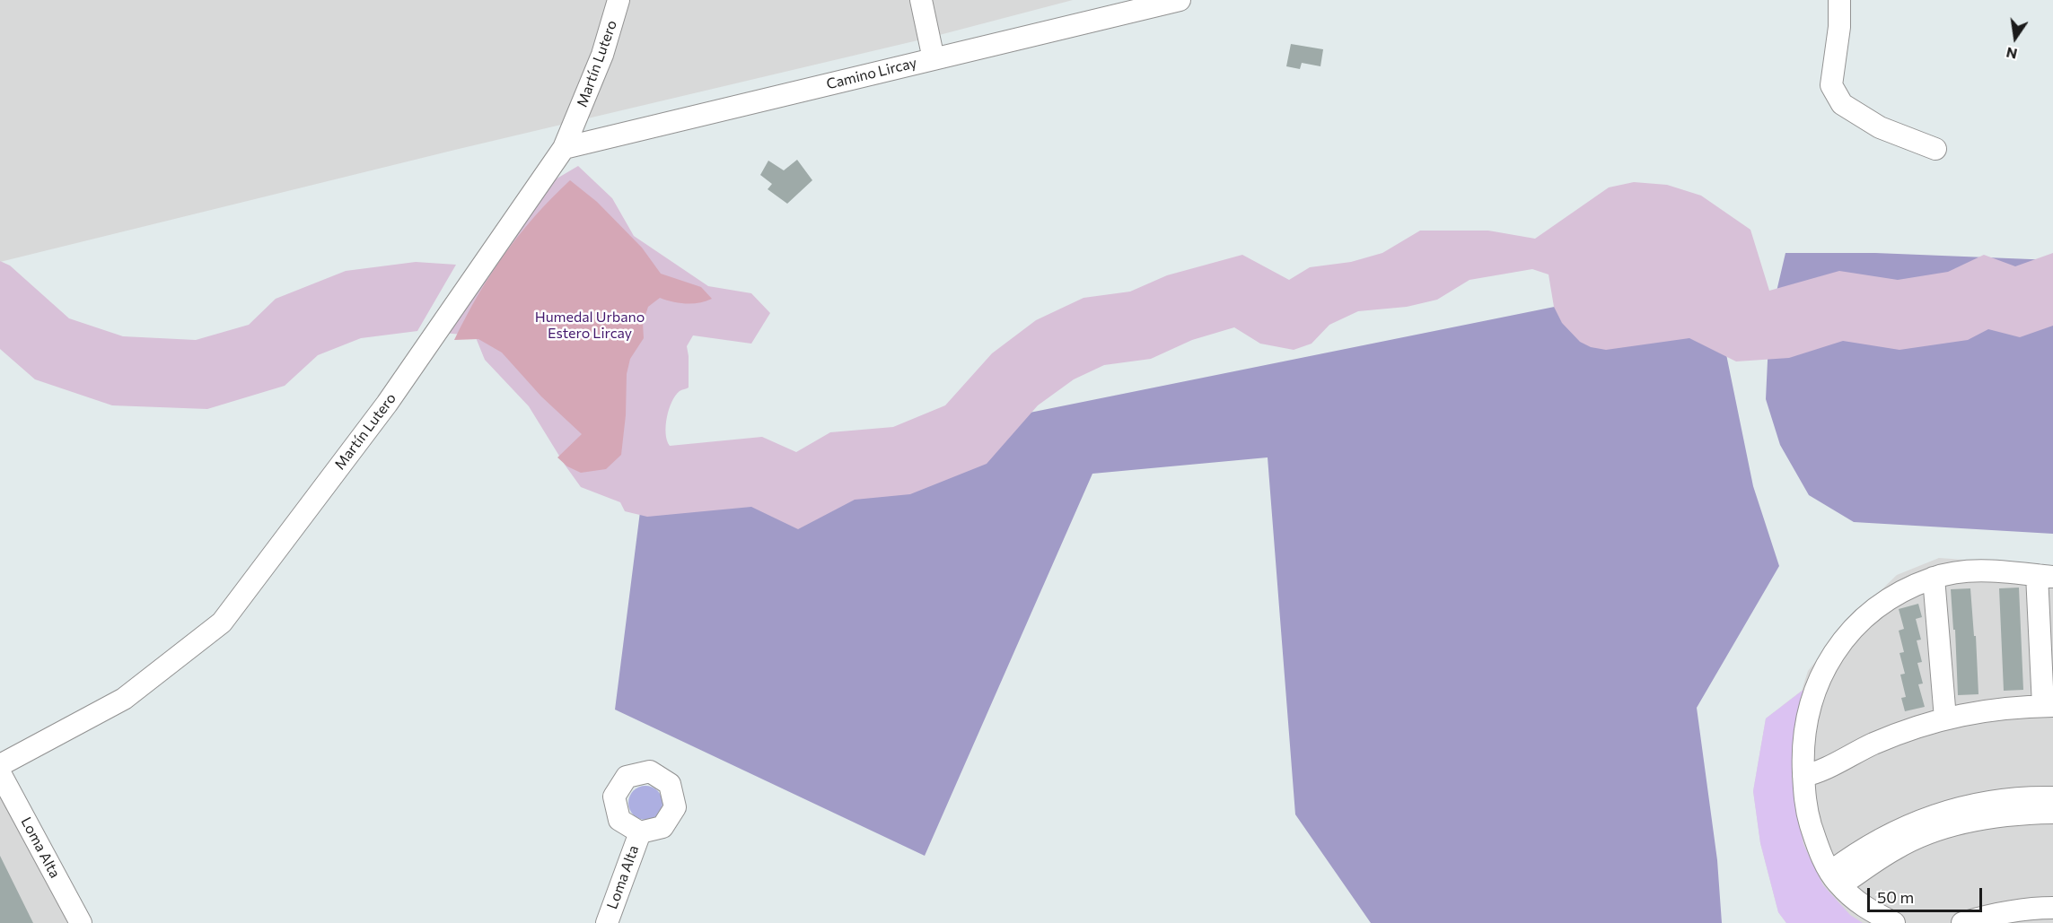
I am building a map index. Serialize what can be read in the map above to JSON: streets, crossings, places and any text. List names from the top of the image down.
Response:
{
  "streets": {
    "street": ["Martín Lutero", "Camino Lircay", "Loma Alta"]
  },
  "crossings": [
    ["Martín Lutero", "Camino Lircay"]
  ],
  "parks": ["Humedal Urbano Estero Lircay"],
  "scale_bar": "50 m",
  "north": "bottom"
}
